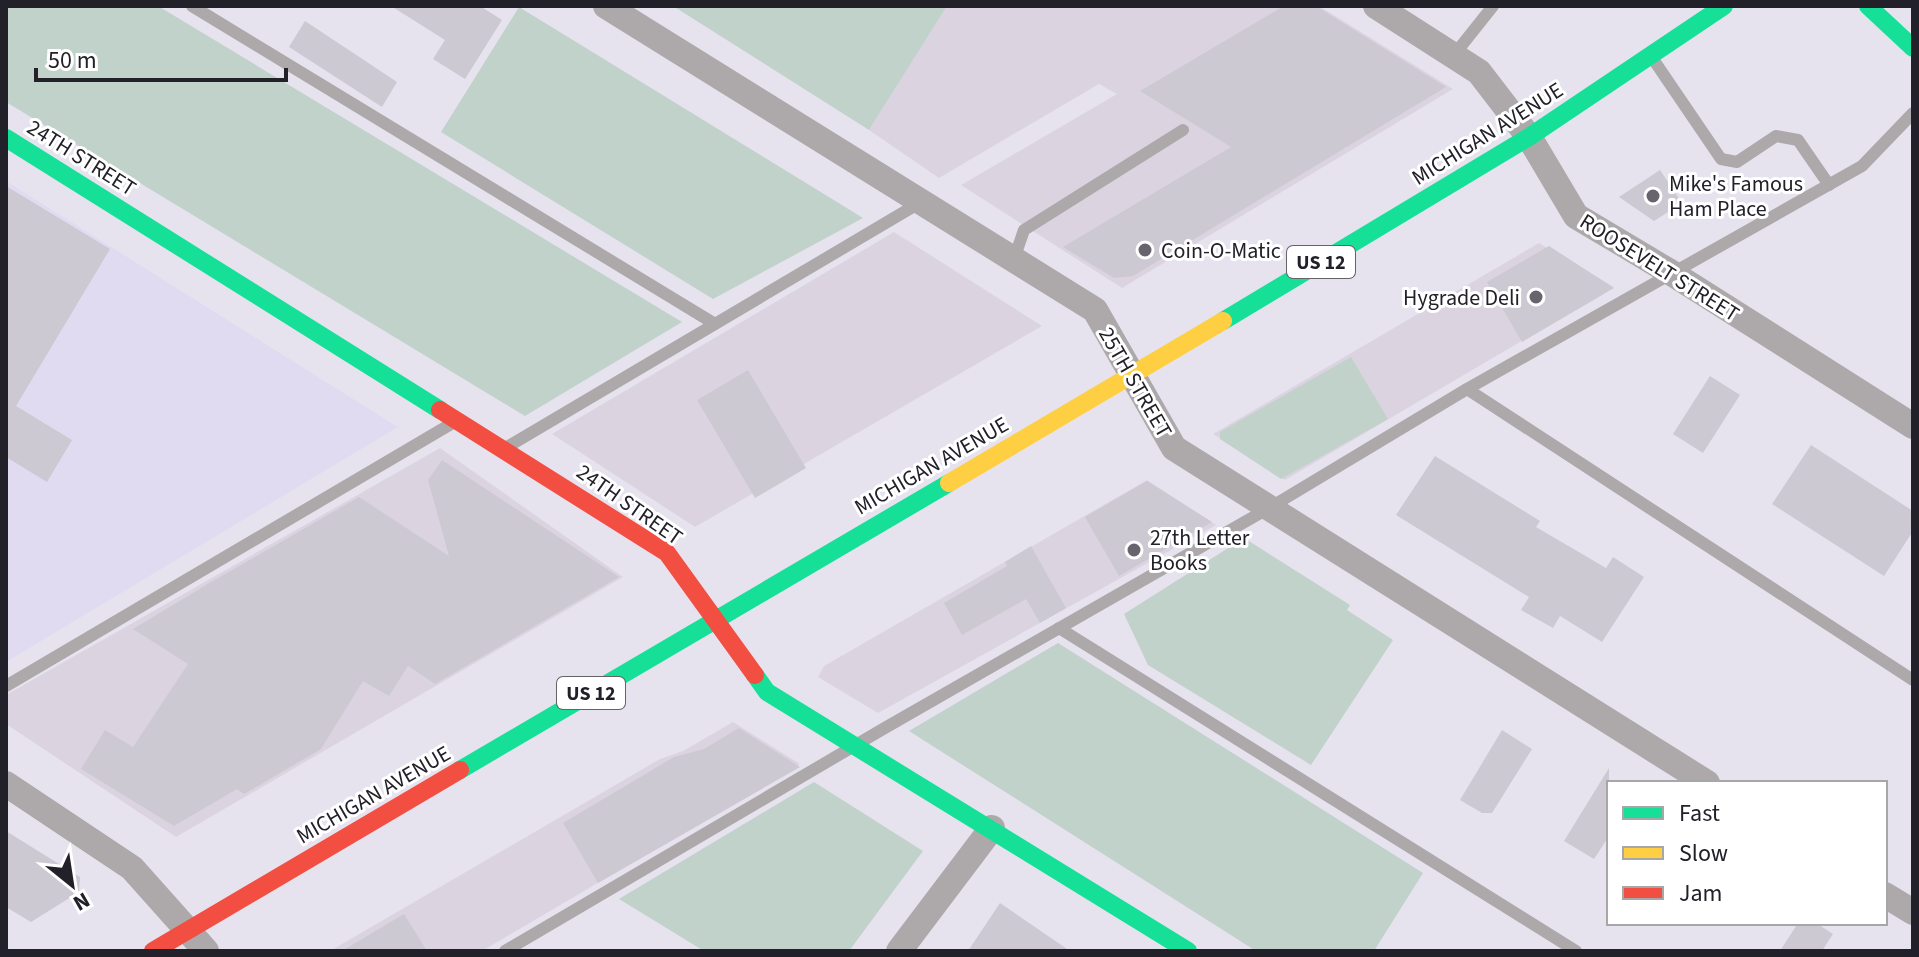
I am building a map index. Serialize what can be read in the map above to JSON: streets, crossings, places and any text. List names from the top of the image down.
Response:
{
  "streets": {
    "main road": ["MICHIGAN AVENUE", "24TH STREET", "US 12"],
    "street": ["ROOSEVELT STREET", "25TH STREET"]
  },
  "crossings": [
    ["MICHIGAN AVENUE", "24TH STREET"],
    ["MICHIGAN AVENUE", "ROOSEVELT STREET"],
    ["MICHIGAN AVENUE", "25TH STREET"]
  ],
  "places": [
    "Mike's Famous Ham Place",
    "Coin-O-Matic",
    "Hygrade Deli",
    "27th Letter Books"
  ],
  "legend": ["Fast", "Slow", "Jam"],
  "scale_bar": "50 m",
  "north": "bottom right"
}
